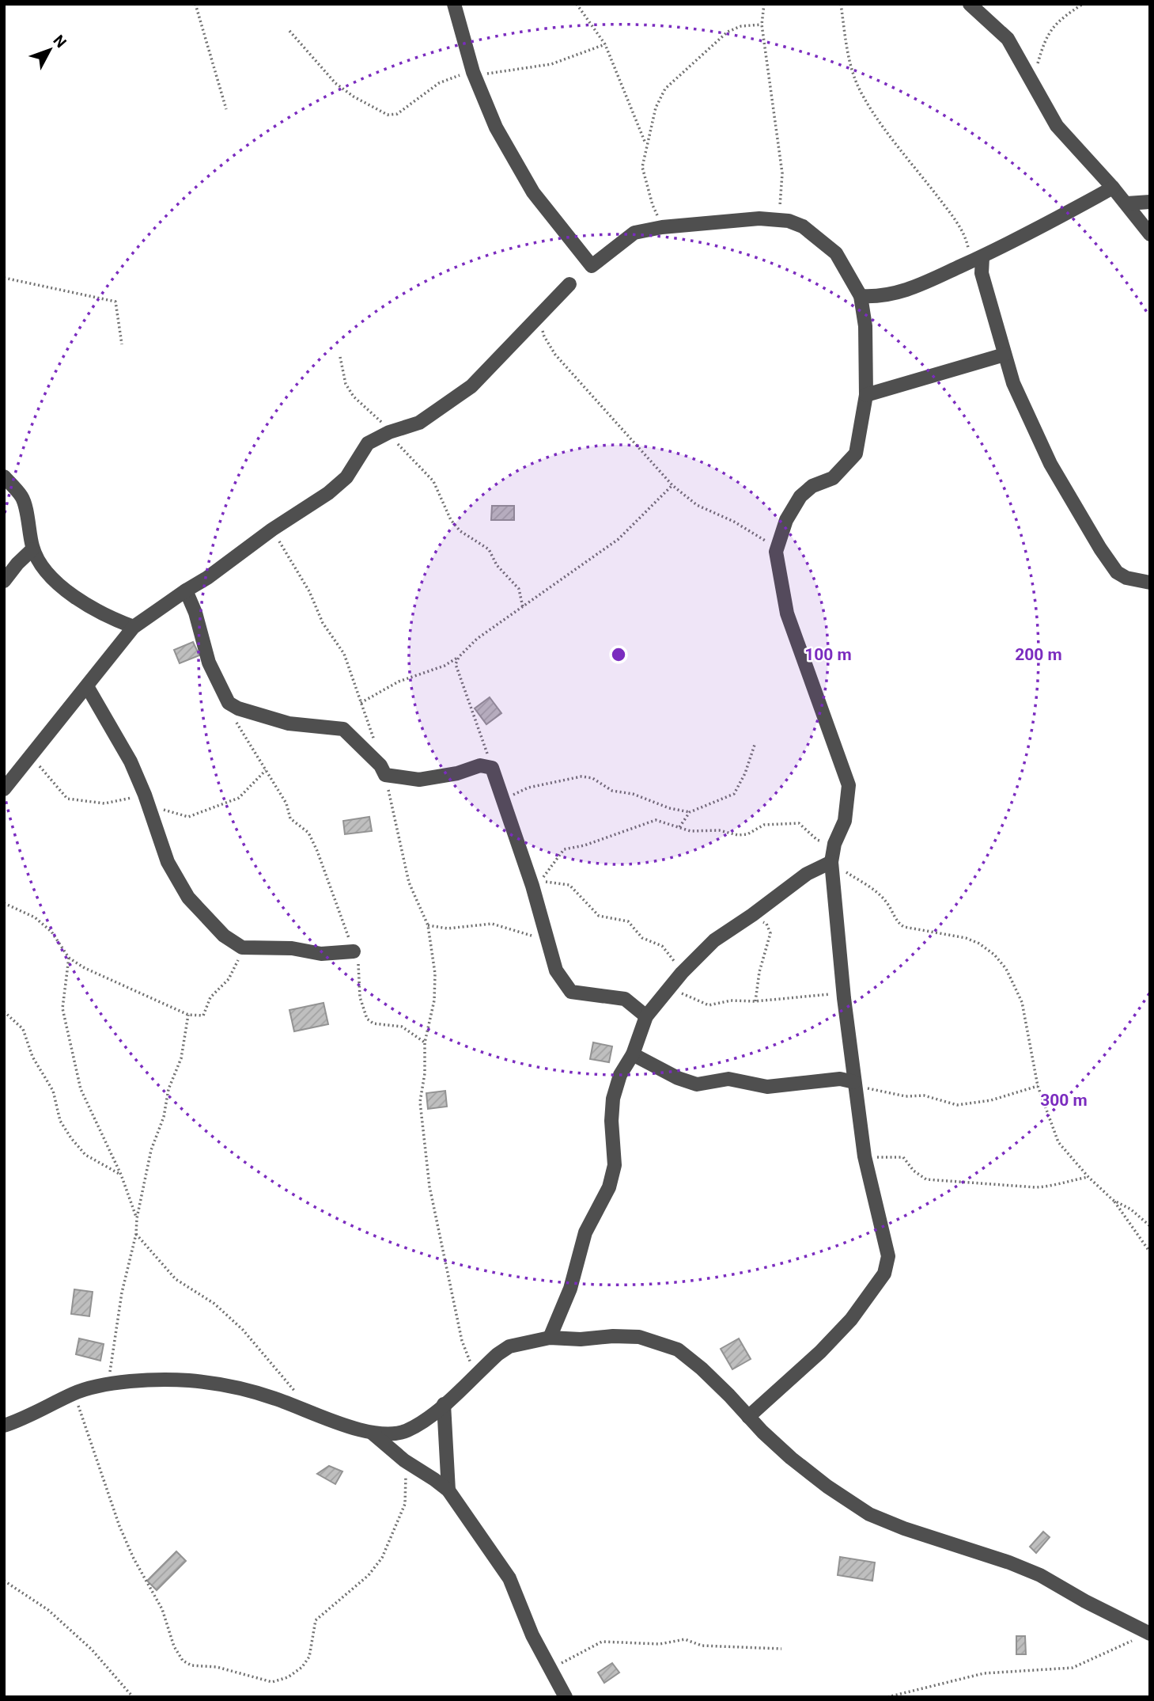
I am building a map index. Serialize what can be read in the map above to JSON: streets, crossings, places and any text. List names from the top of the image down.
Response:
{
  "north": "top right",
  "rings": ["100 m", "200 m", "300 m"]
}
